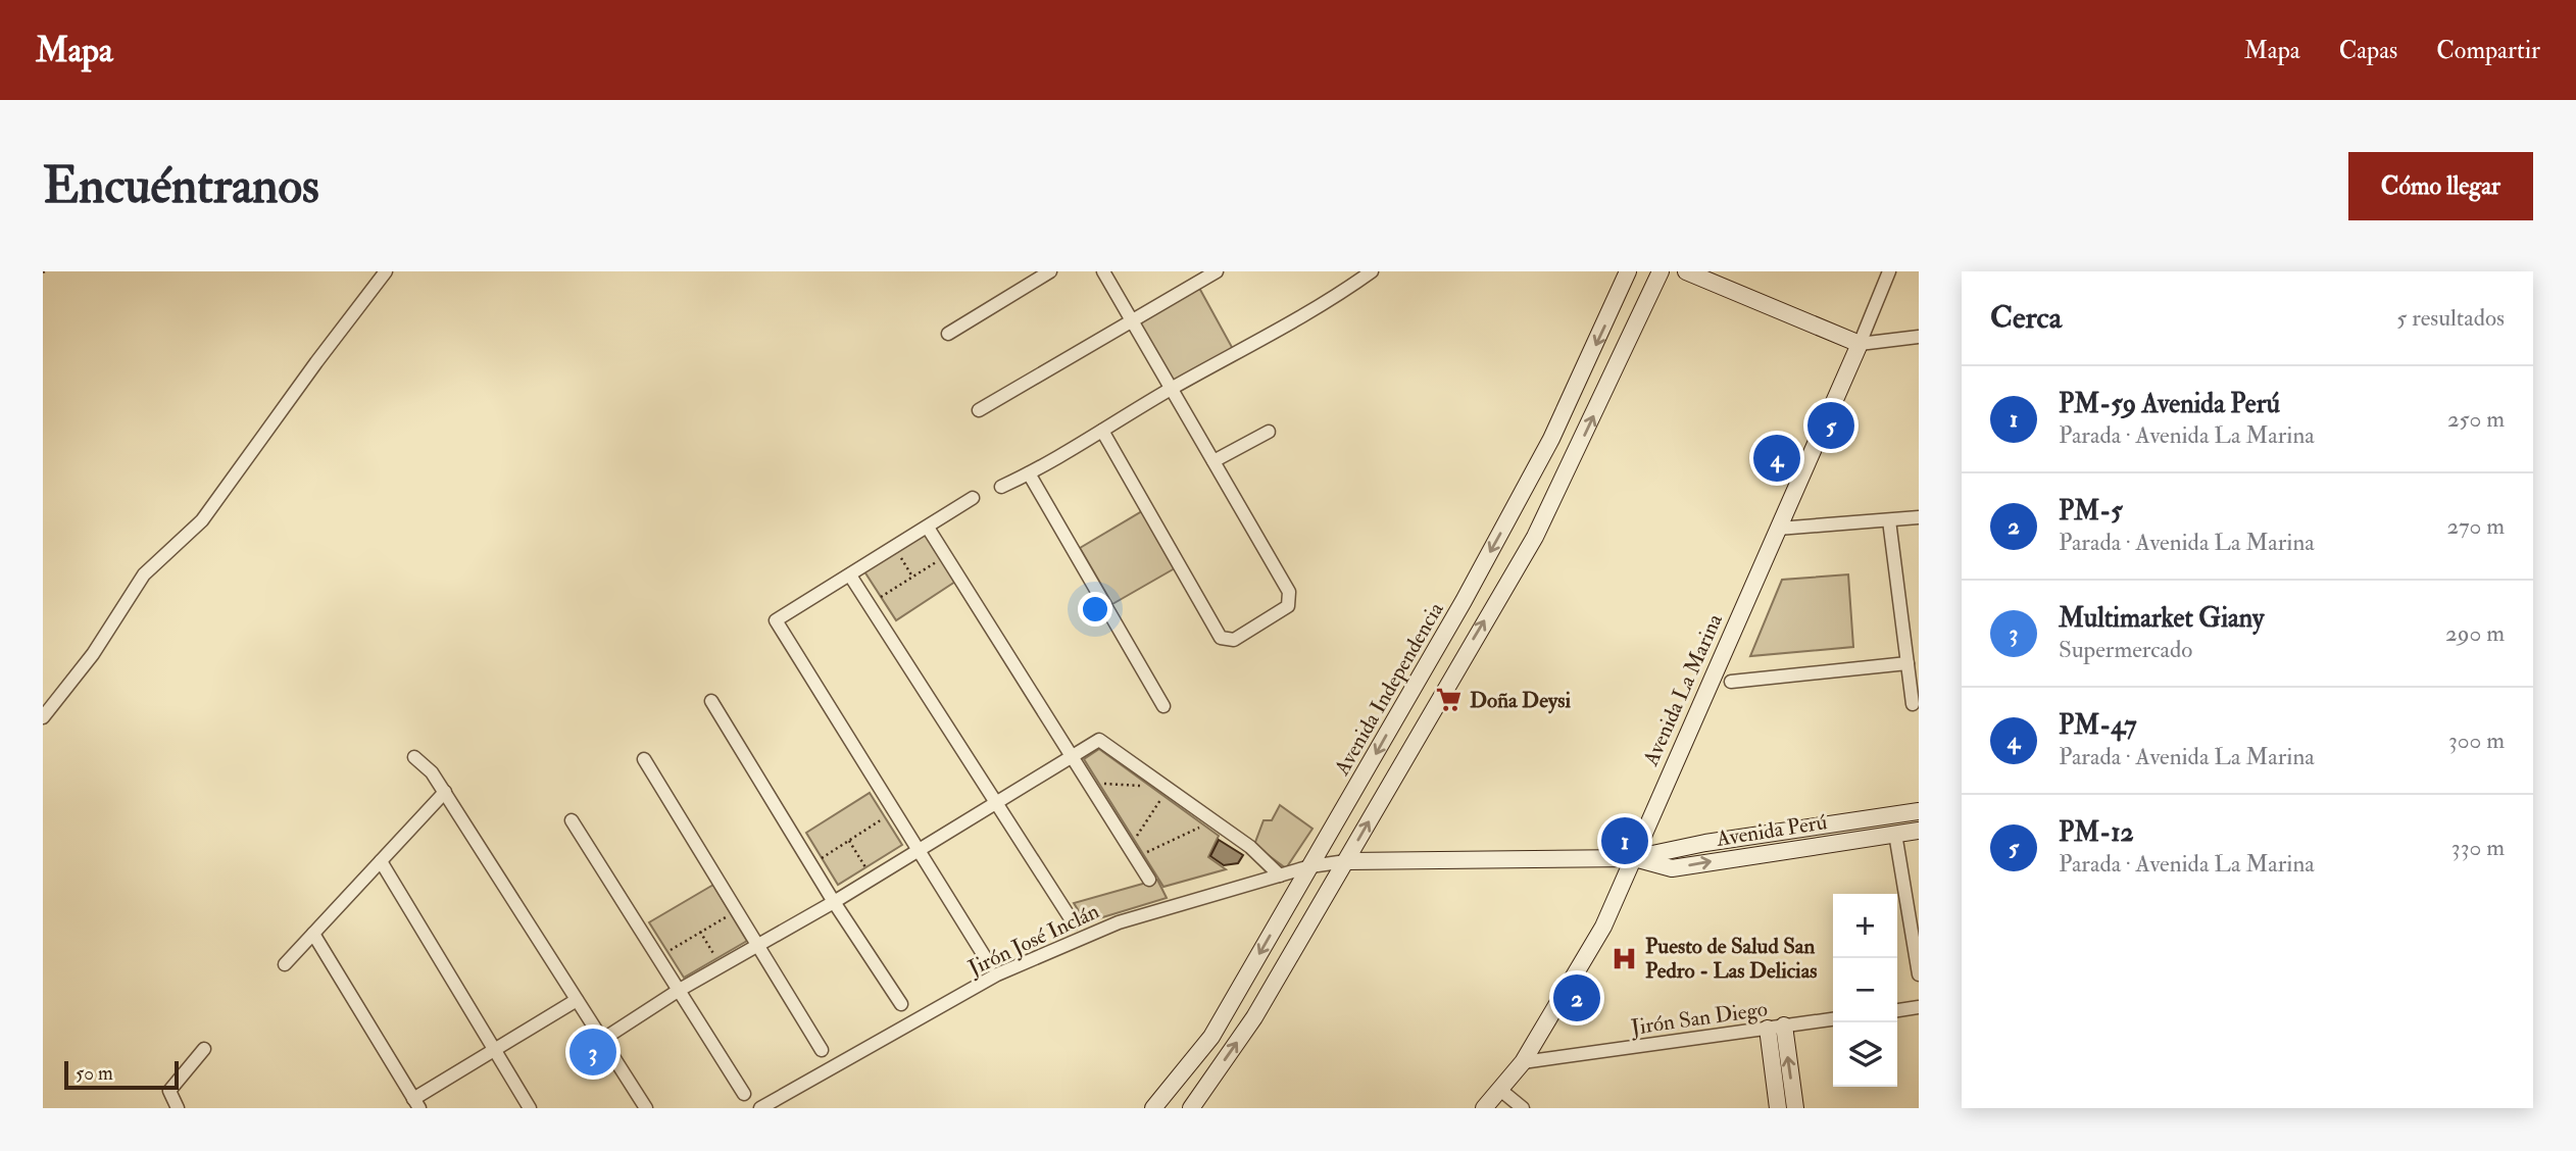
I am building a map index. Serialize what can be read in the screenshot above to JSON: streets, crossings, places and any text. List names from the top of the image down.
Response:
{
  "streets": {
    "street": [
      "Avenida Independencia",
      "Avenida La Marina",
      "Avenida Perú",
      "Jirón José Inclán",
      "Jirón San Diego"
    ]
  },
  "crossings": [
    ["Avenida Independencia", "Jirón José Inclán"],
    ["Avenida La Marina", "Avenida Perú"],
    ["Avenida La Marina", "Jirón San Diego"],
    ["Avenida Perú", "Jirón José Inclán"]
  ],
  "places": {
    "supermarket": ["Doña Deysi"],
    "hospital": ["Puesto de Salud San Pedro - Las Delicias"]
  },
  "scale_bar": "50 m",
  "page": {
    "header": "Mapa",
    "nav": ["Mapa", "Capas", "Compartir"],
    "buttons": "Cómo llegar",
    "title": "Encuéntranos",
    "heading": ["Cerca", "5 resultados"],
    "list": [
      {
        "mark": "1",
        "name": "PM-59 Avenida Perú",
        "note": "Parada · Avenida La Marina",
        "value": "250 m"
      },
      {
        "mark": "2",
        "name": "PM-5",
        "note": "Parada · Avenida La Marina",
        "value": "270 m"
      },
      {
        "mark": "3",
        "name": "Multimarket Giany",
        "note": "Supermercado",
        "value": "290 m"
      },
      {
        "mark": "4",
        "name": "PM-47",
        "note": "Parada · Avenida La Marina",
        "value": "300 m"
      },
      {
        "mark": "5",
        "name": "PM-12",
        "note": "Parada · Avenida La Marina",
        "value": "330 m"
      }
    ],
    "pins": [
      "5",
      "4",
      "1",
      "2",
      "3"
    ],
    "map_buttons": ["+", "−"],
    "scale": "50 m"
  }
}
